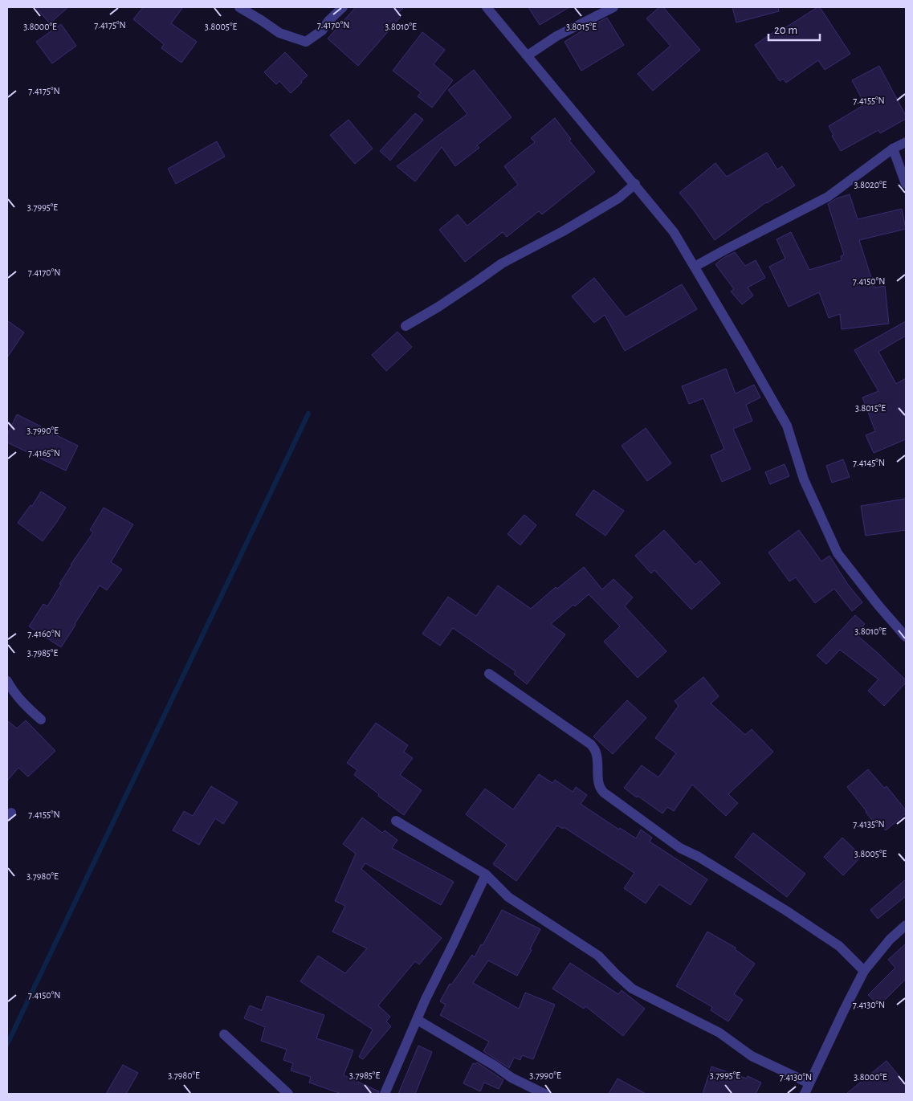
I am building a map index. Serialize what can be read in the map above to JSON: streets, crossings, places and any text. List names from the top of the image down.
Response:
{
  "scale_bar": "20 m",
  "coordinates": [
    "7.4175°N",
    "7.4170°N",
    "3.8005°E",
    "3.8010°E",
    "3.8000°E",
    "3.8015°E",
    "7.4155°N",
    "3.8020°E",
    "3.7995°E",
    "7.4150°N",
    "3.7990°E",
    "7.4165°N",
    "7.4145°N",
    "7.4160°N",
    "3.7985°E",
    "7.4135°N",
    "3.7980°E",
    "7.4130°N"
  ]
}
